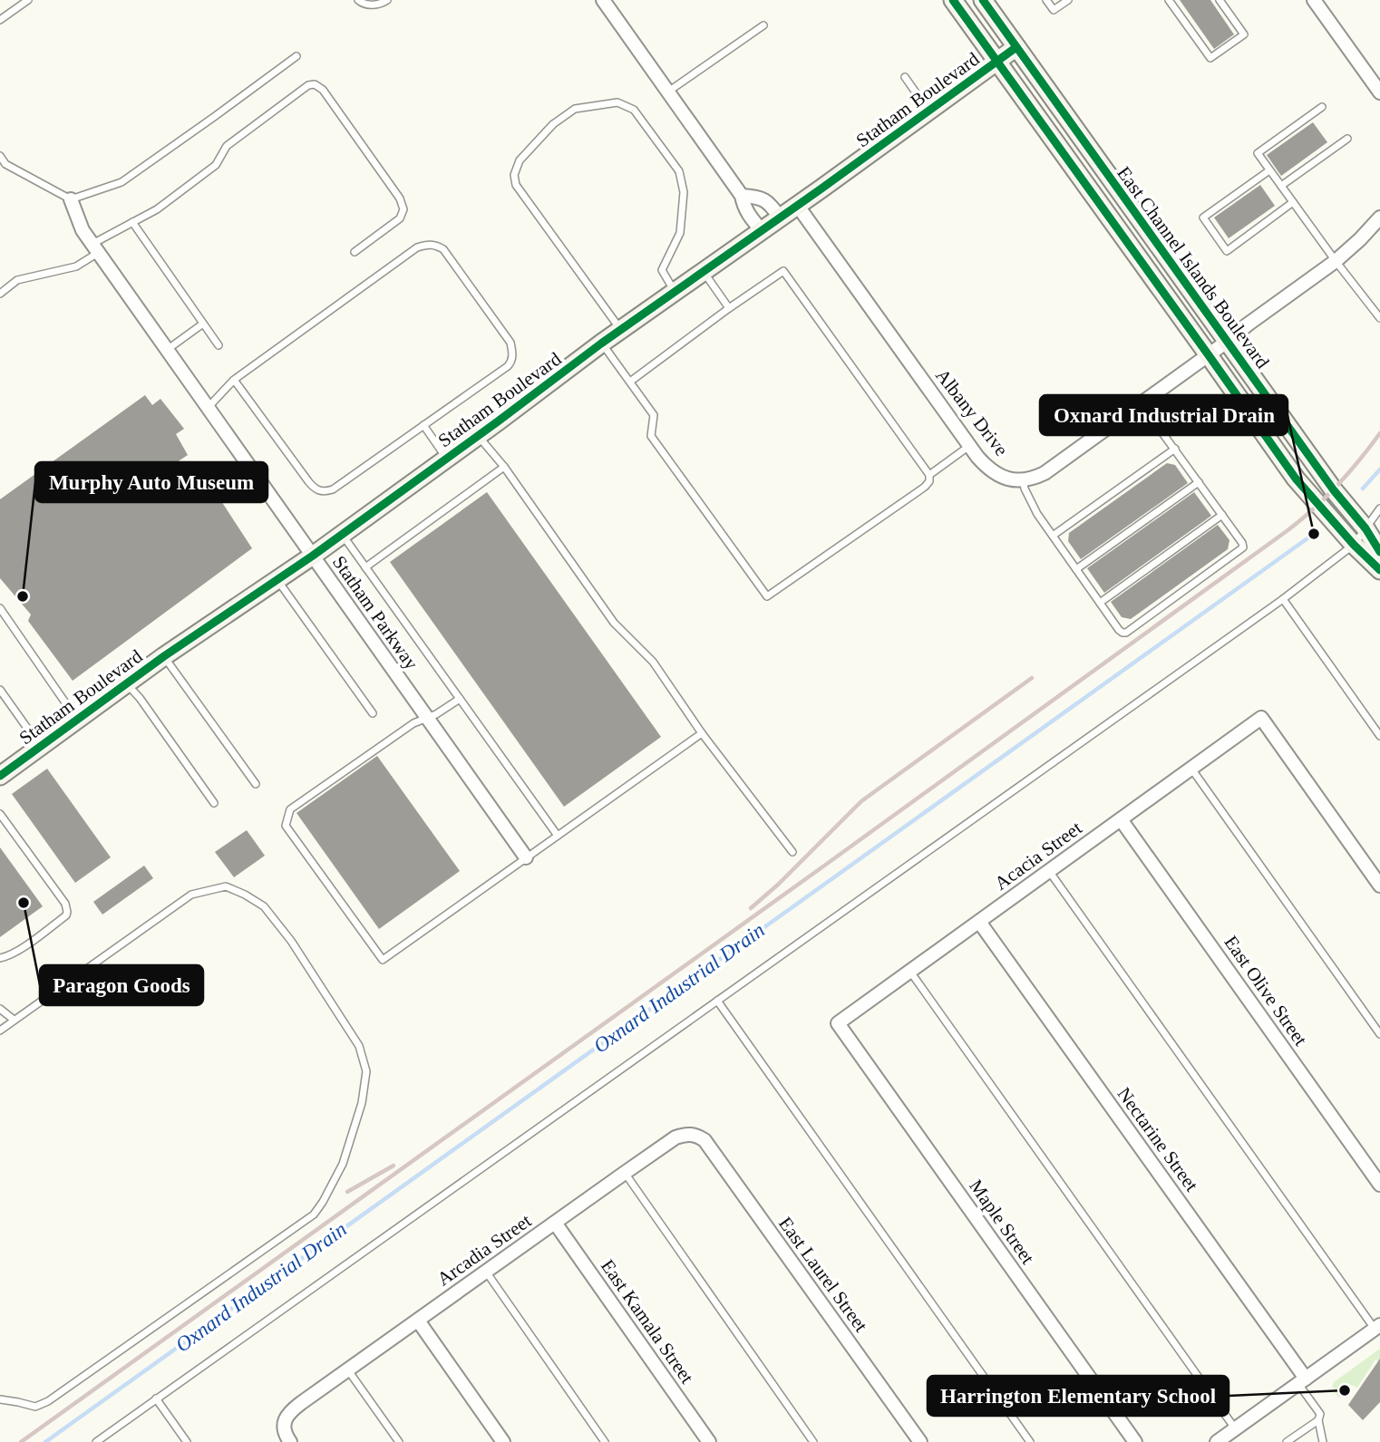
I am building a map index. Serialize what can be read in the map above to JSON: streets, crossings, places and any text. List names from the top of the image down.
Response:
{
  "streets": {
    "main road": ["Statham Boulevard", "East Channel Islands Boulevard"],
    "street": [
      "Albany Drive",
      "Statham Parkway",
      "Acacia Street",
      "East Olive Street",
      "Nectarine Street",
      "Maple Street",
      "Arcadia Street",
      "East Laurel Street",
      "East Kamala Street"
    ]
  },
  "crossings": [
    ["Statham Boulevard", "East Channel Islands Boulevard"],
    ["Statham Boulevard", "Albany Drive"],
    ["Statham Boulevard", "Statham Parkway"],
    ["Acacia Street", "East Olive Street"],
    ["Acacia Street", "Nectarine Street"],
    ["Acacia Street", "Maple Street"],
    ["Arcadia Street", "East Laurel Street"],
    ["Arcadia Street", "East Kamala Street"]
  ],
  "water": ["Oxnard Industrial Drain"],
  "places": [
    "Oxnard Industrial Drain",
    "Murphy Auto Museum",
    "Paragon Goods",
    "Harrington Elementary School"
  ]
}
